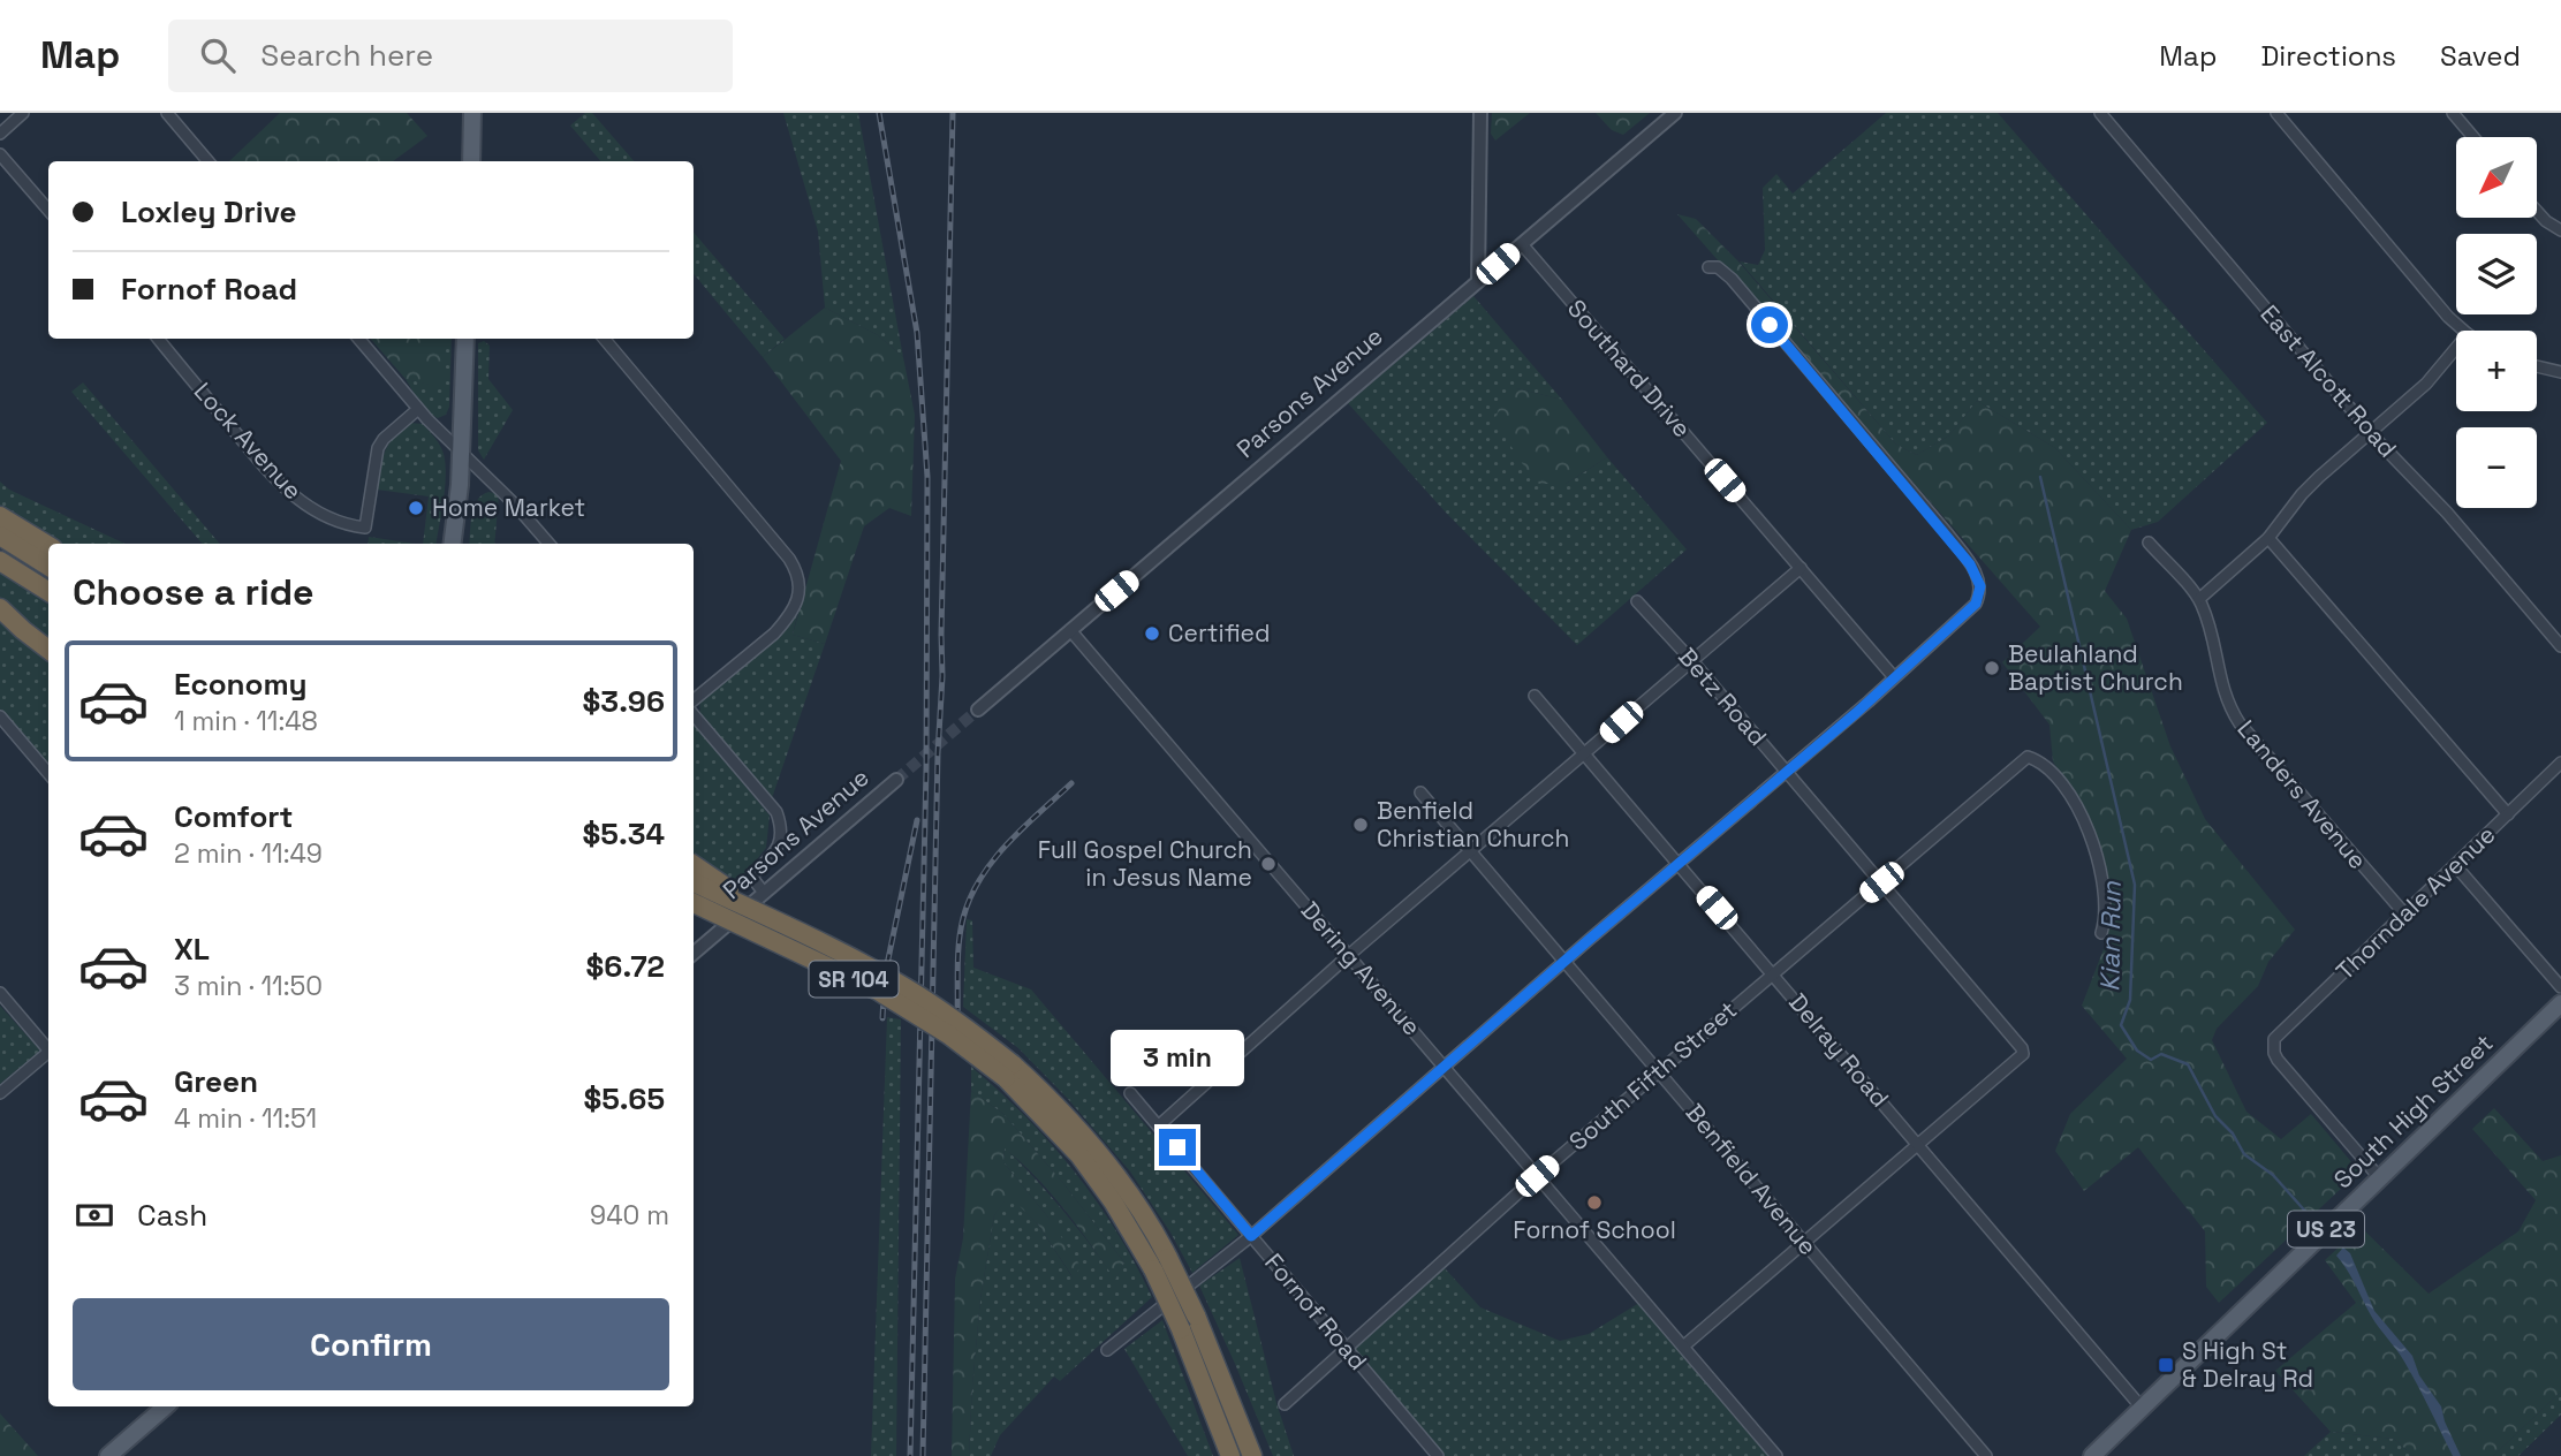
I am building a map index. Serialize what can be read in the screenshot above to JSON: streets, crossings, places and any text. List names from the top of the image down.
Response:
{
  "streets": {
    "highway": ["SR 104"],
    "main road": ["South High Street", "US 23"],
    "street": [
      "Southard Drive",
      "East Alcott Road",
      "Parsons Avenue",
      "Lock Avenue",
      "Betz Road",
      "Landers Avenue",
      "Thorndale Avenue",
      "Dering Avenue",
      "Delray Road",
      "South Fifth Street",
      "Benfield Avenue",
      "Fornof Road"
    ]
  },
  "crossings": [
    ["Southard Drive", "Parsons Avenue"],
    ["Parsons Avenue", "Dering Avenue"],
    ["Betz Road", "Delray Road"],
    ["Betz Road", "South Fifth Street"],
    ["Landers Avenue", "Thorndale Avenue"],
    ["Thorndale Avenue", "South High Street"],
    ["Dering Avenue", "South Fifth Street"],
    ["Delray Road", "South Fifth Street"],
    ["Delray Road", "South High Street"],
    ["South Fifth Street", "Benfield Avenue"],
    ["South Fifth Street", "Fornof Road"]
  ],
  "water": ["Kian Run"],
  "places": {
    "other": [
      "Home Market",
      "Certified",
      "Beulahland Baptist Church",
      "Benfield Christian Church",
      "Full Gospel Church in Jesus Name",
      "Fornof School"
    ],
    "transit": ["S High St & Delray Rd"]
  },
  "north": "bottom left",
  "page": {
    "header": "Map",
    "search": "Search here",
    "nav": ["Map", "Directions", "Saved"],
    "map_buttons": ["+", "−"],
    "banner": ["Loxley Drive", "Fornof Road"],
    "heading": "Choose a ride",
    "list": [
      {
        "name": "Economy",
        "note": "1 min · 11:48",
        "value": "$3.96"
      },
      {
        "name": "Comfort",
        "note": "2 min · 11:49",
        "value": "$5.34"
      },
      {
        "name": "XL",
        "note": "3 min · 11:50",
        "value": "$6.72"
      },
      {
        "name": "Green",
        "note": "4 min · 11:51",
        "value": "$5.65"
      }
    ],
    "bubble": "3 min",
    "pay": ["Cash", "940 m"],
    "buttons": "Confirm"
  }
}
